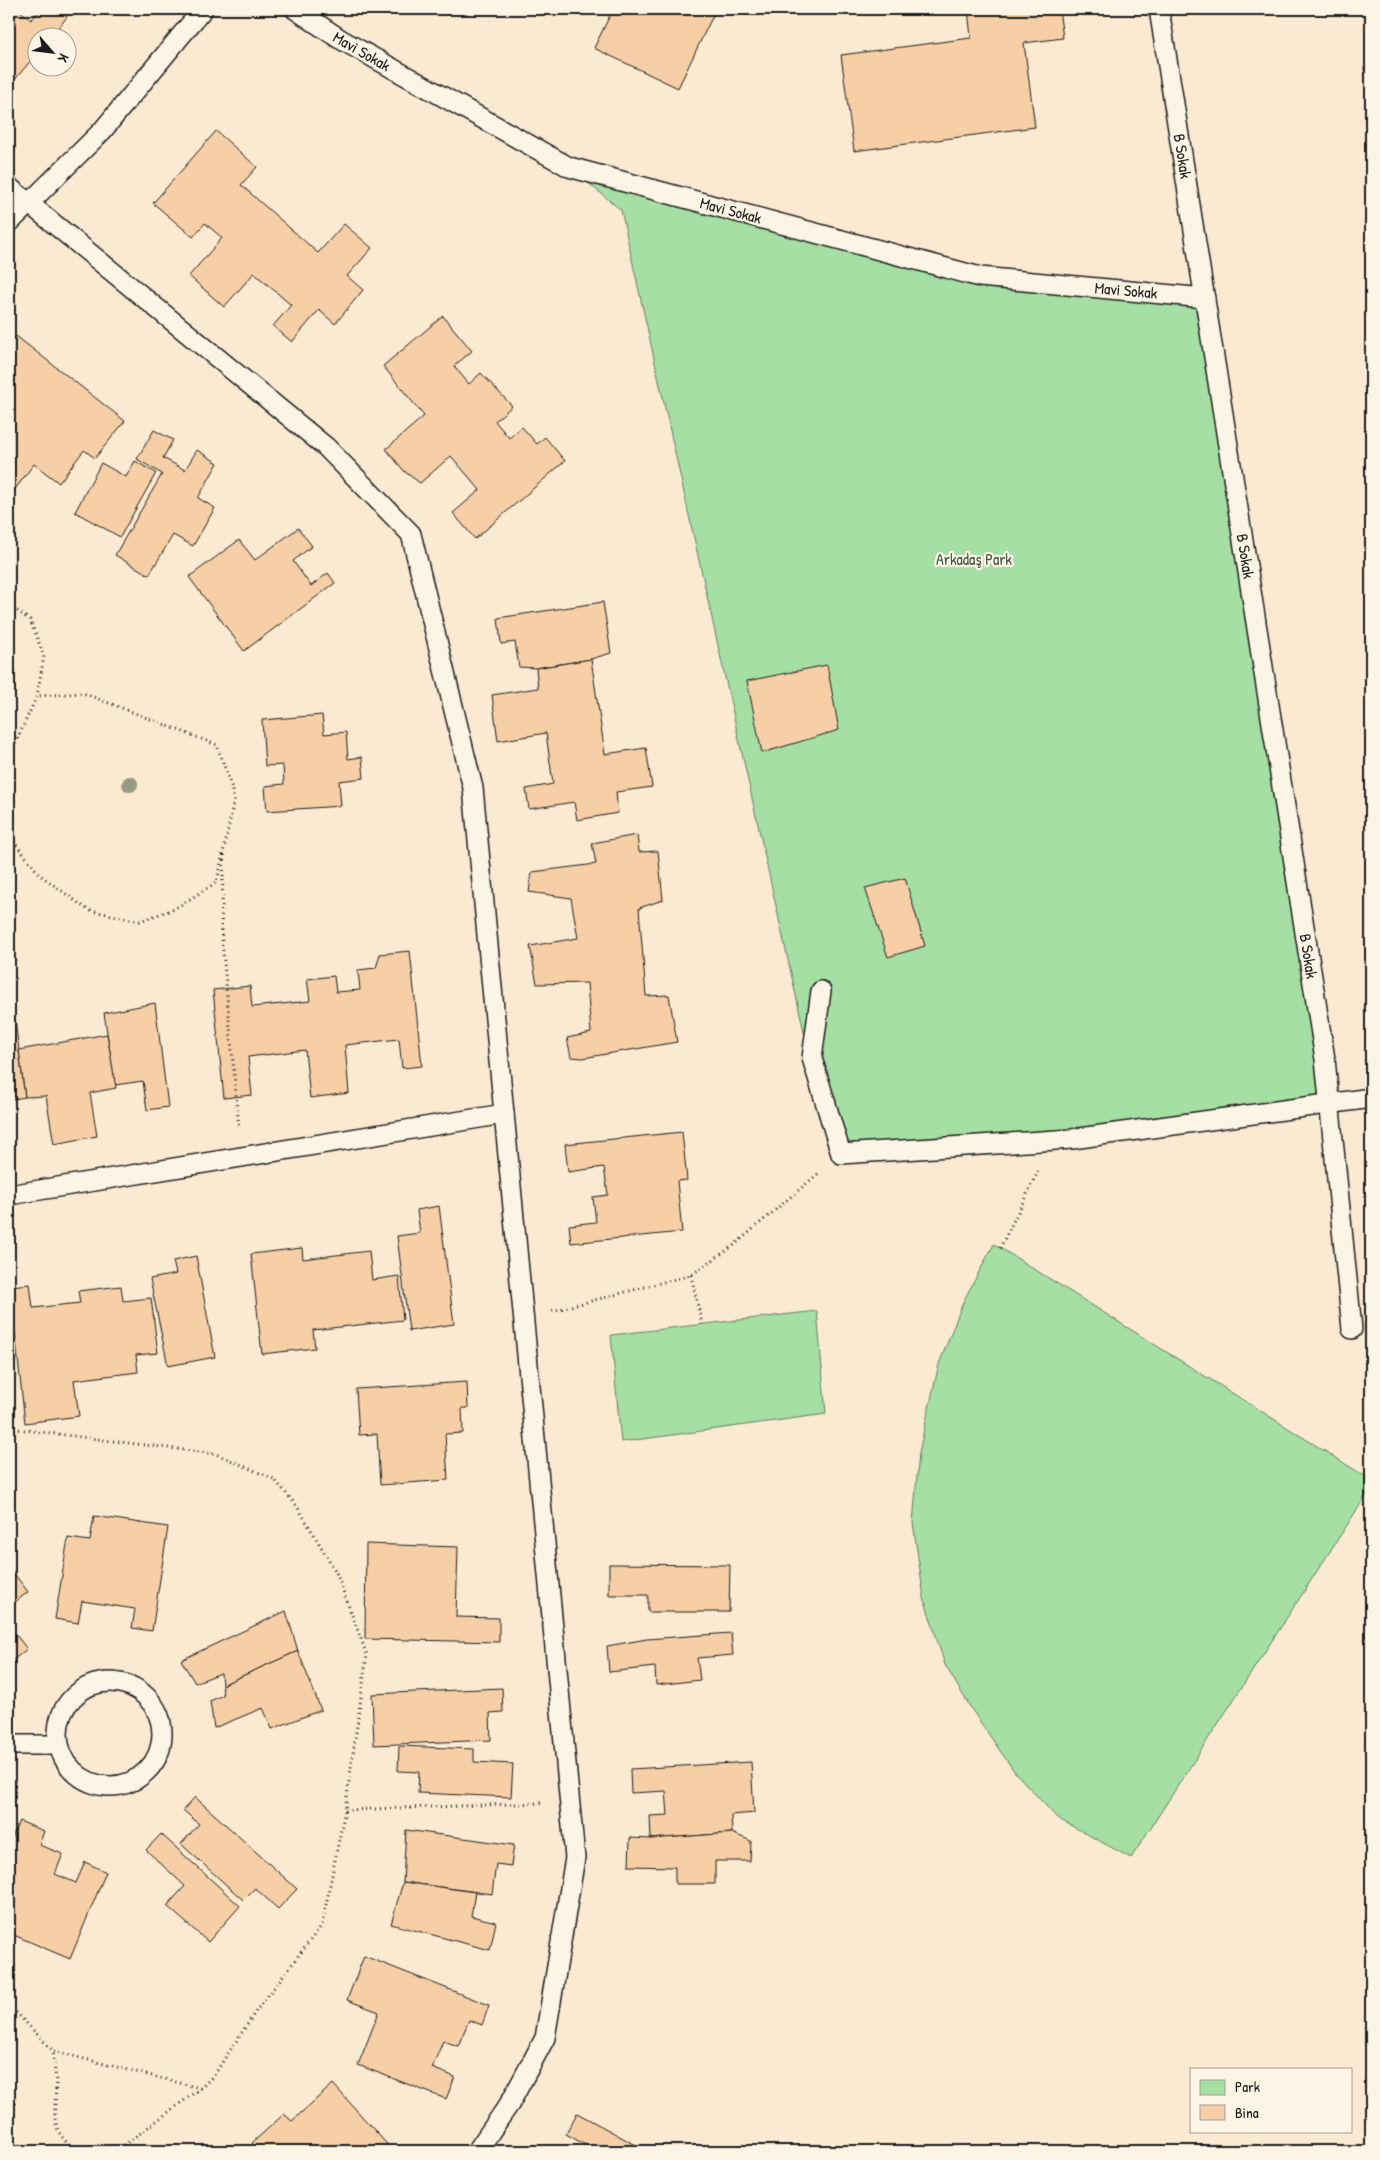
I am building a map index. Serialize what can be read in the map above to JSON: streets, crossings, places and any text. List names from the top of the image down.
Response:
{
  "streets": {
    "lane": ["Mavi Sokak", "B Sokak"]
  },
  "crossings": [
    ["Mavi Sokak", "B Sokak"]
  ],
  "parks": ["Arkadaş Park"],
  "legend": ["Park", "Bina"],
  "north": "bottom right"
}
